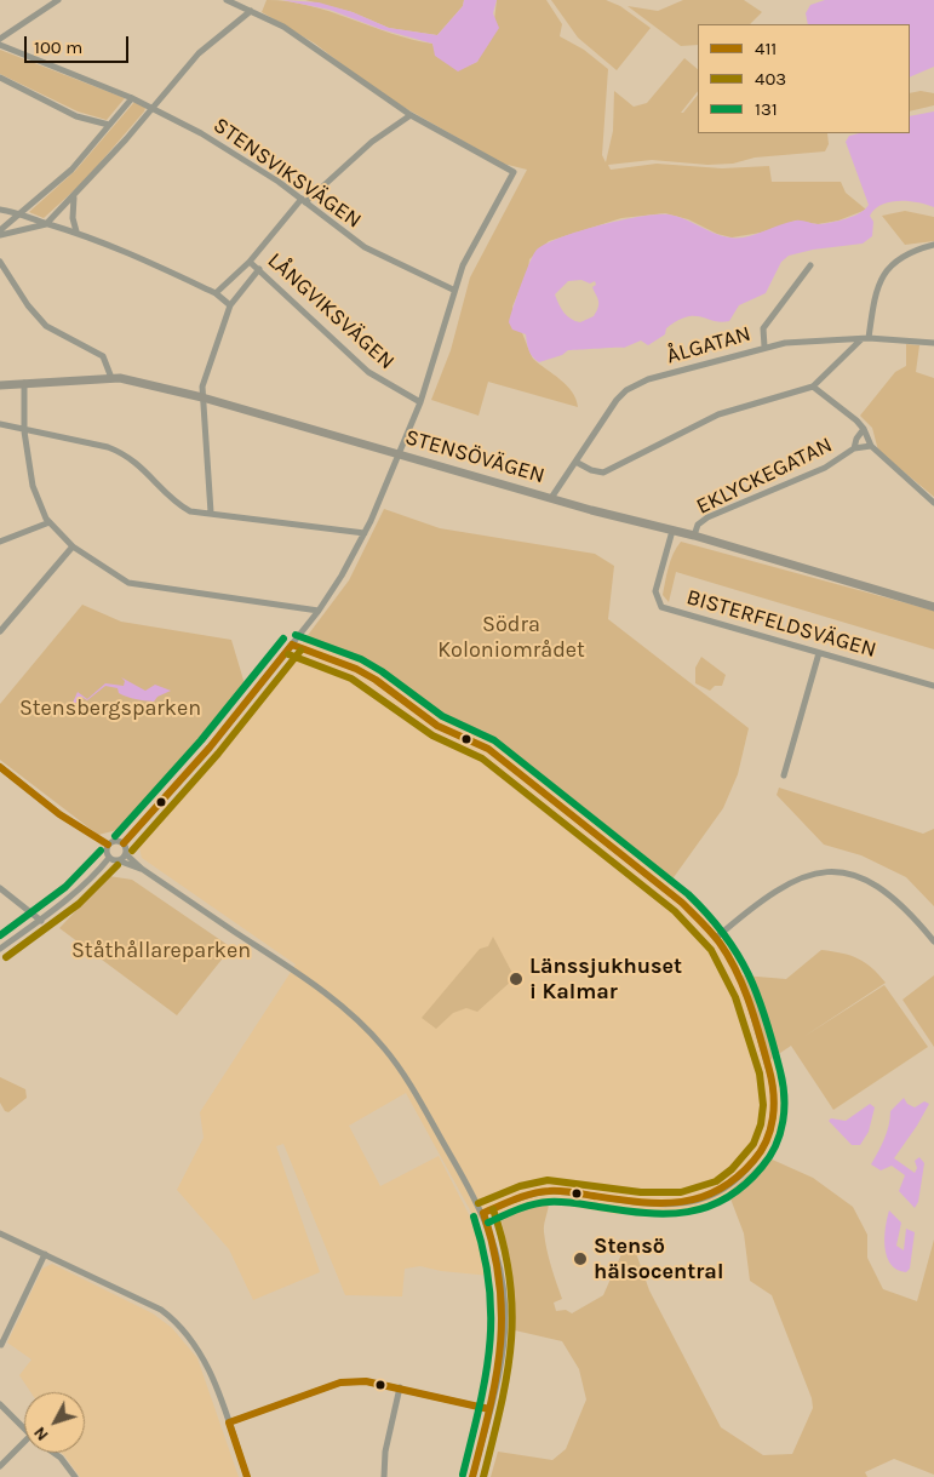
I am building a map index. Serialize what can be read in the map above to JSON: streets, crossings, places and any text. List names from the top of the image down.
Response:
{
  "streets": {
    "street": [
      "STENSVIKSVÄGEN",
      "LÅNGVIKSVÄGEN",
      "ÅLGATAN",
      "STENSÖVÄGEN",
      "EKLYCKEGATAN",
      "BISTERFELDSVÄGEN"
    ]
  },
  "crossings": [
    ["ÅLGATAN", "STENSÖVÄGEN"],
    ["STENSÖVÄGEN", "EKLYCKEGATAN"],
    ["STENSÖVÄGEN", "BISTERFELDSVÄGEN"]
  ],
  "parks": ["Södra Koloniområdet", "Stensbergsparken", "Ståthållareparken"],
  "places": ["Länssjukhuset i Kalmar", "Stensö hälsocentral"],
  "lines": ["transit line 131", "transit line 411", "transit line 403"],
  "legend": ["411", "403", "131"],
  "scale_bar": "100 m",
  "north": "bottom left"
}
